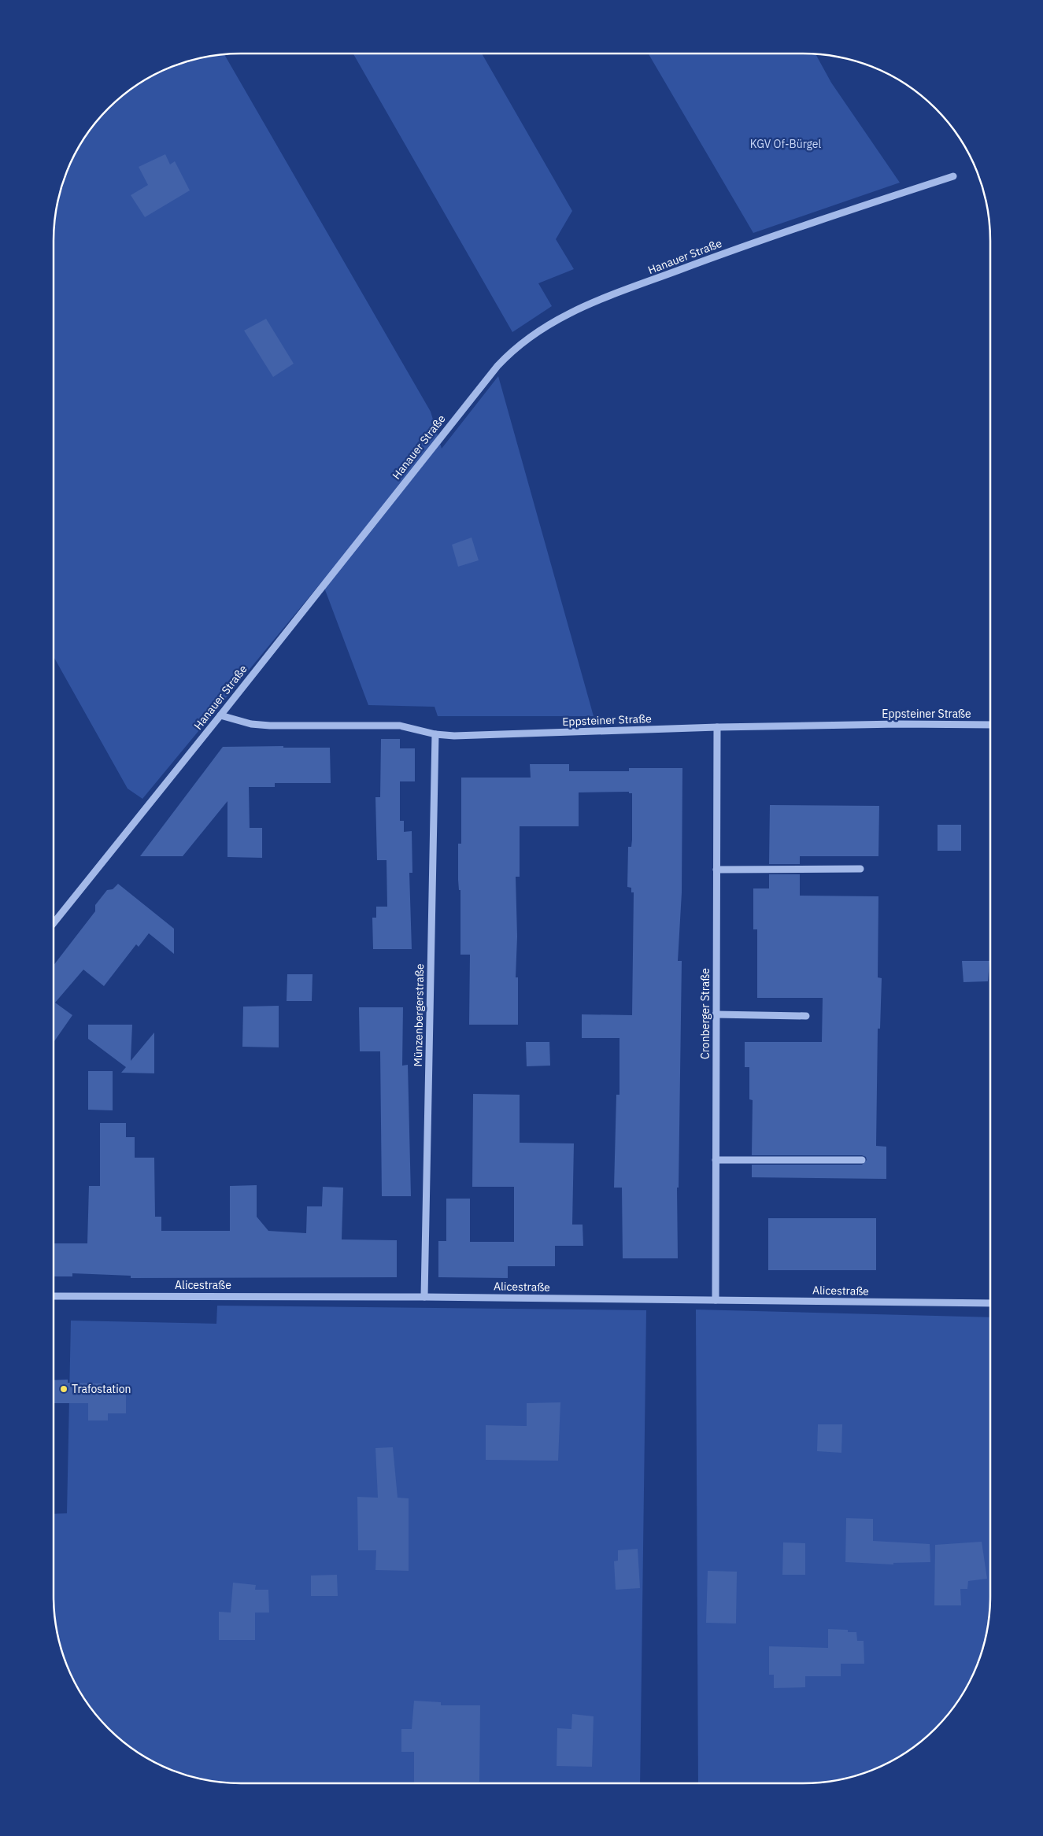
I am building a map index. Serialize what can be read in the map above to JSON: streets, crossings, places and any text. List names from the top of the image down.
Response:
{
  "streets": {
    "street": [
      "Hanauer Straße",
      "Eppsteiner Straße",
      "Cronberger Straße",
      "Münzenbergerstraße",
      "Alicestraße"
    ]
  },
  "crossings": [
    ["Hanauer Straße", "Eppsteiner Straße"],
    ["Eppsteiner Straße", "Cronberger Straße"],
    ["Eppsteiner Straße", "Münzenbergerstraße"],
    ["Cronberger Straße", "Alicestraße"],
    ["Münzenbergerstraße", "Alicestraße"]
  ],
  "parks": ["KGV Of-Bürgel"],
  "places": ["Trafostation"]
}
